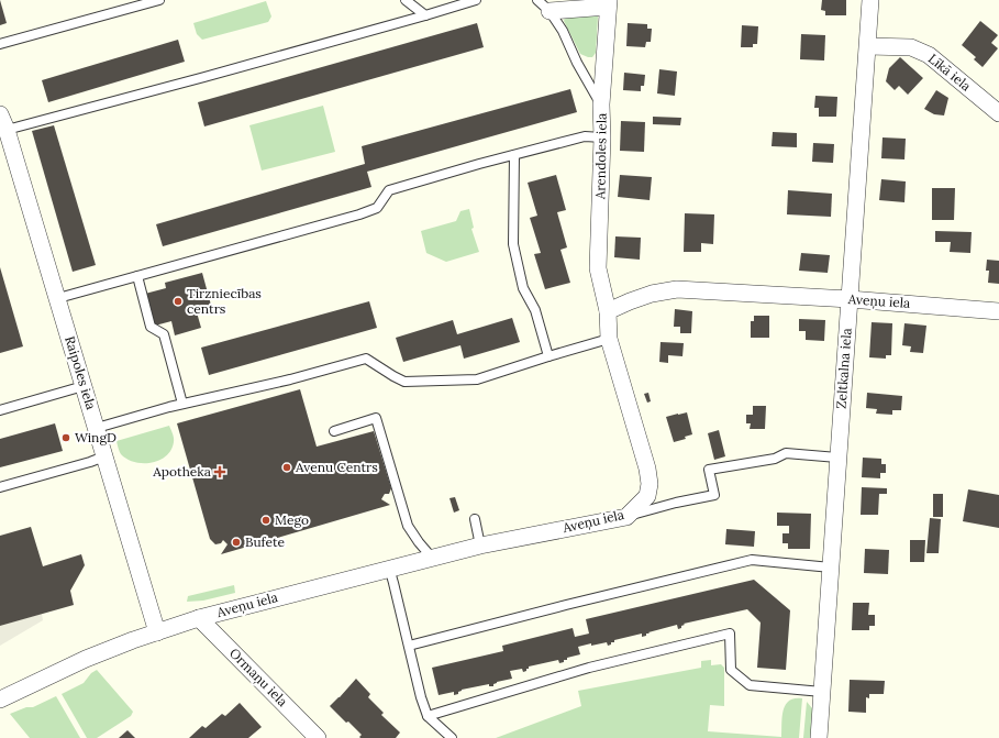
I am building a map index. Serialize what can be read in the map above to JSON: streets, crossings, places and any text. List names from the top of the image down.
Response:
{
  "streets": {
    "street": [
      "Līkā iela",
      "Arendoles iela",
      "Aveņu iela",
      "Zeltkalna iela",
      "Raipoles iela",
      "Ormaņu iela"
    ]
  },
  "crossings": [
    ["Līkā iela", "Zeltkalna iela"],
    ["Arendoles iela", "Aveņu iela"],
    ["Aveņu iela", "Zeltkalna iela"],
    ["Aveņu iela", "Raipoles iela"],
    ["Aveņu iela", "Ormaņu iela"]
  ],
  "places": {
    "other": [
      "Tirzniecības centrs",
      "WingD",
      "Avenu Centrs",
      "Mego",
      "Bufete"
    ],
    "health": ["Apotheka"]
  }
}
